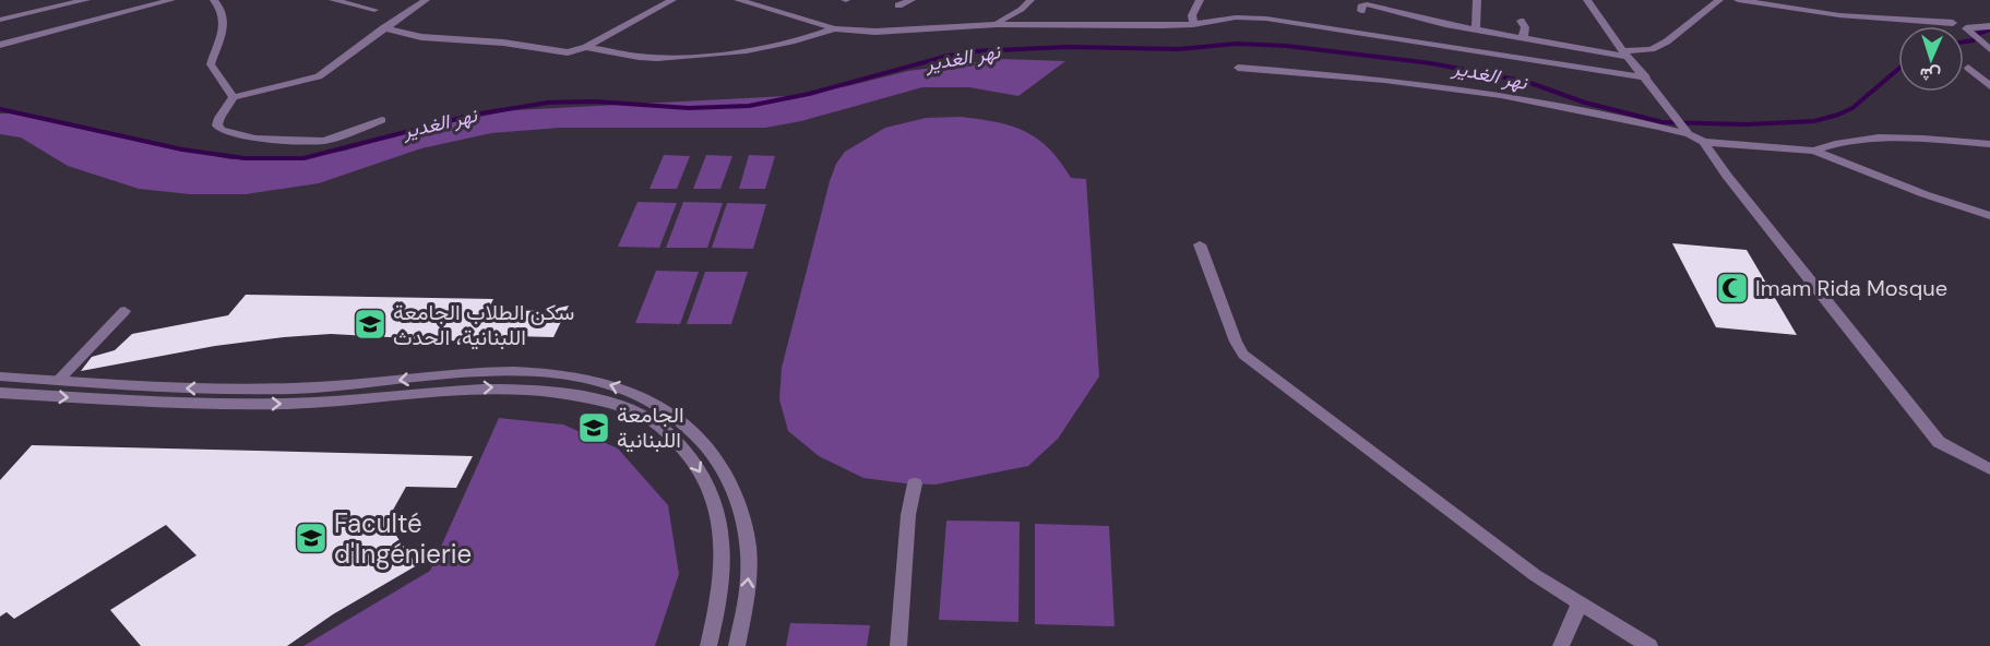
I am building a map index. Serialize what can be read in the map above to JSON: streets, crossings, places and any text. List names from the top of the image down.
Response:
{
  "water": ["نهر الغدير"],
  "places": {
    "mosque": ["Imam Rida Mosque"],
    "school or university": ["سكن الطلاب الجامعة اللبنانية، الحدث", "الجامعة اللبنانية", "Faculté d'Ingénierie"]
  },
  "north": "bottom"
}
